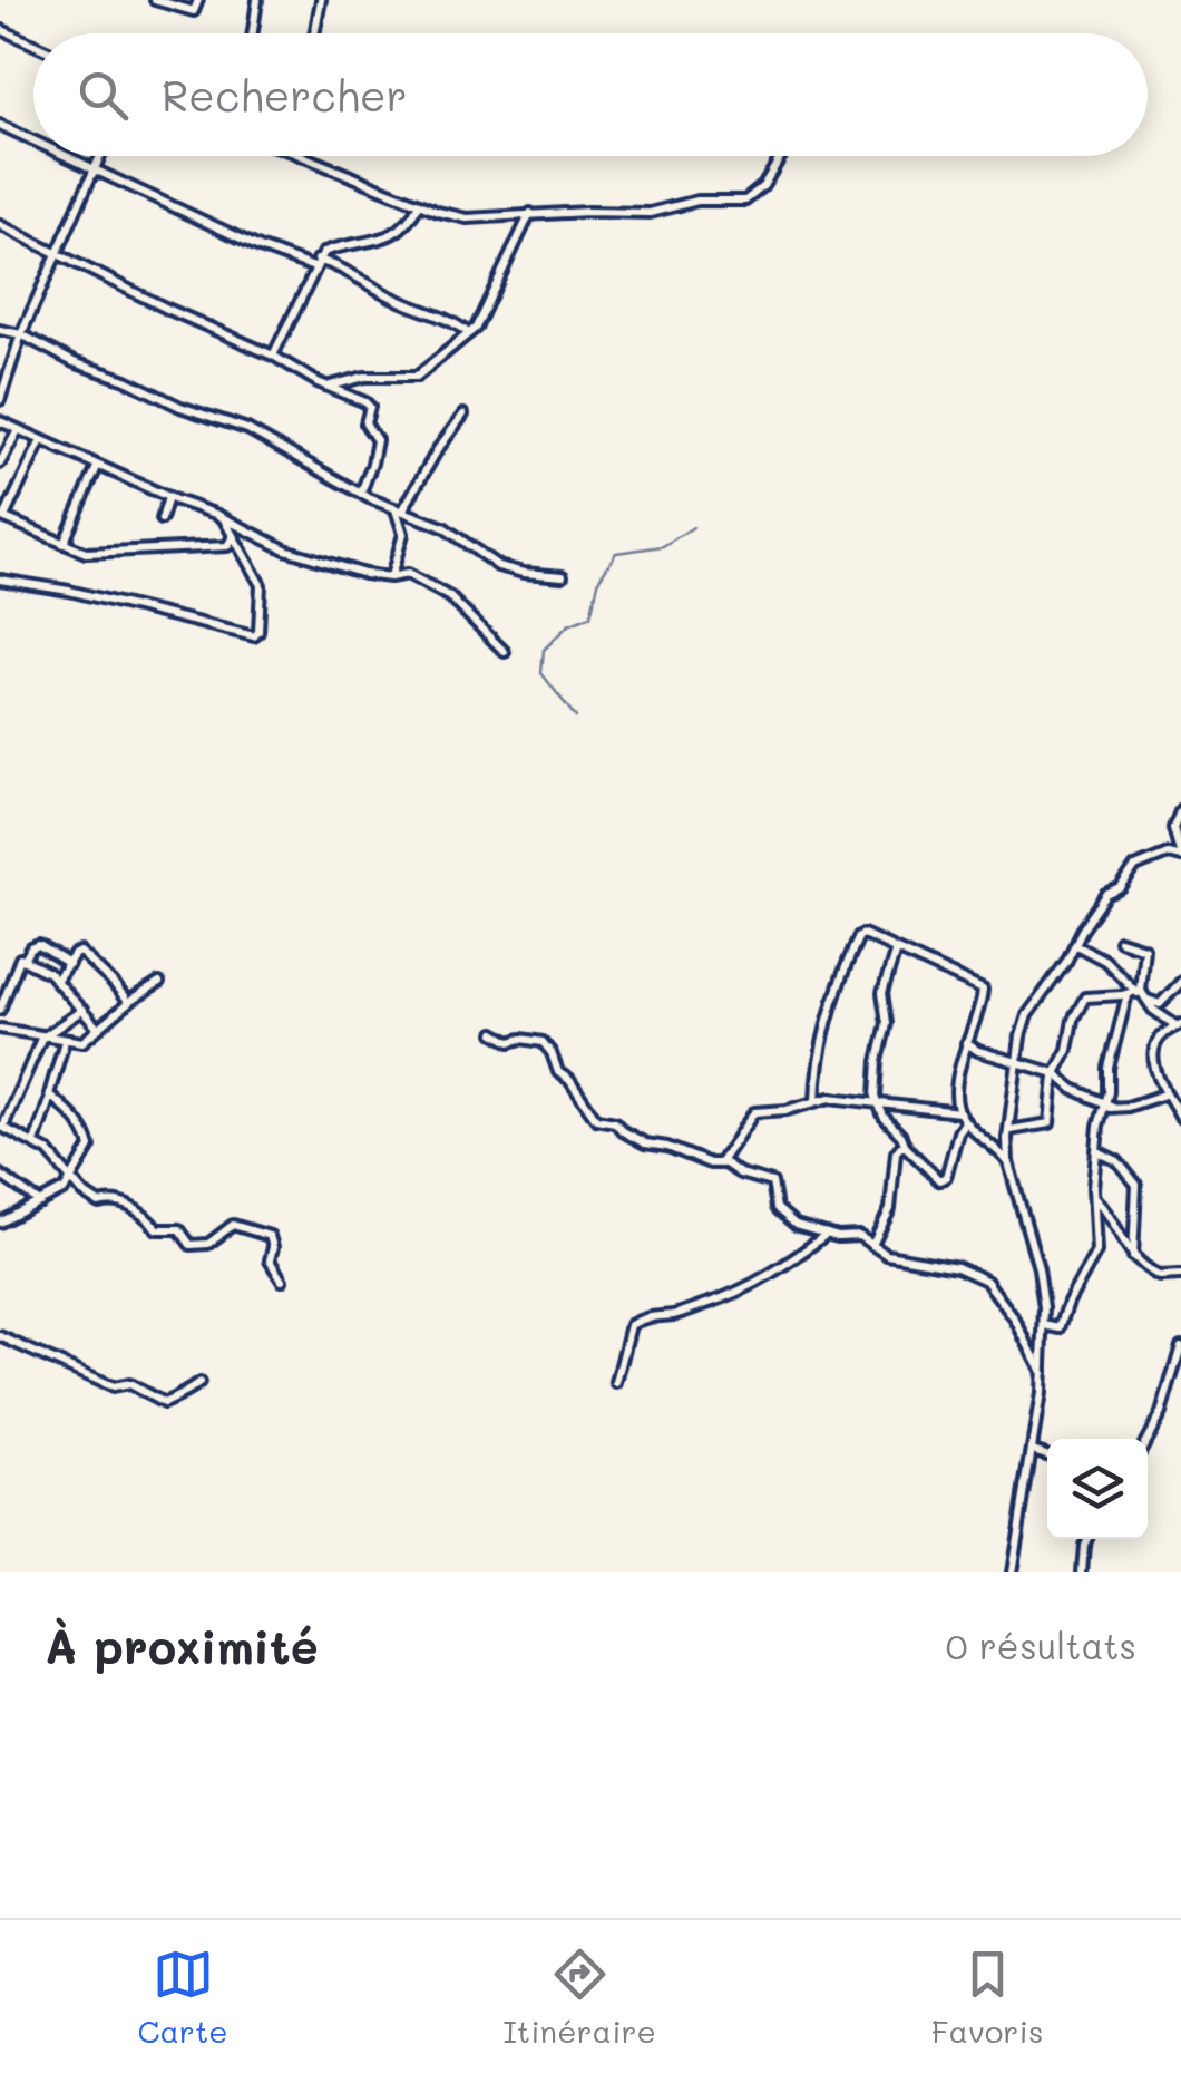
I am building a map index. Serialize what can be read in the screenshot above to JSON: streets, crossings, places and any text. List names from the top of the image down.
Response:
{
  "page": {
    "search": "Rechercher",
    "heading": ["À proximité", "0 résultats"],
    "nav": ["Carte", "Itinéraire", "Favoris"]
  }
}
